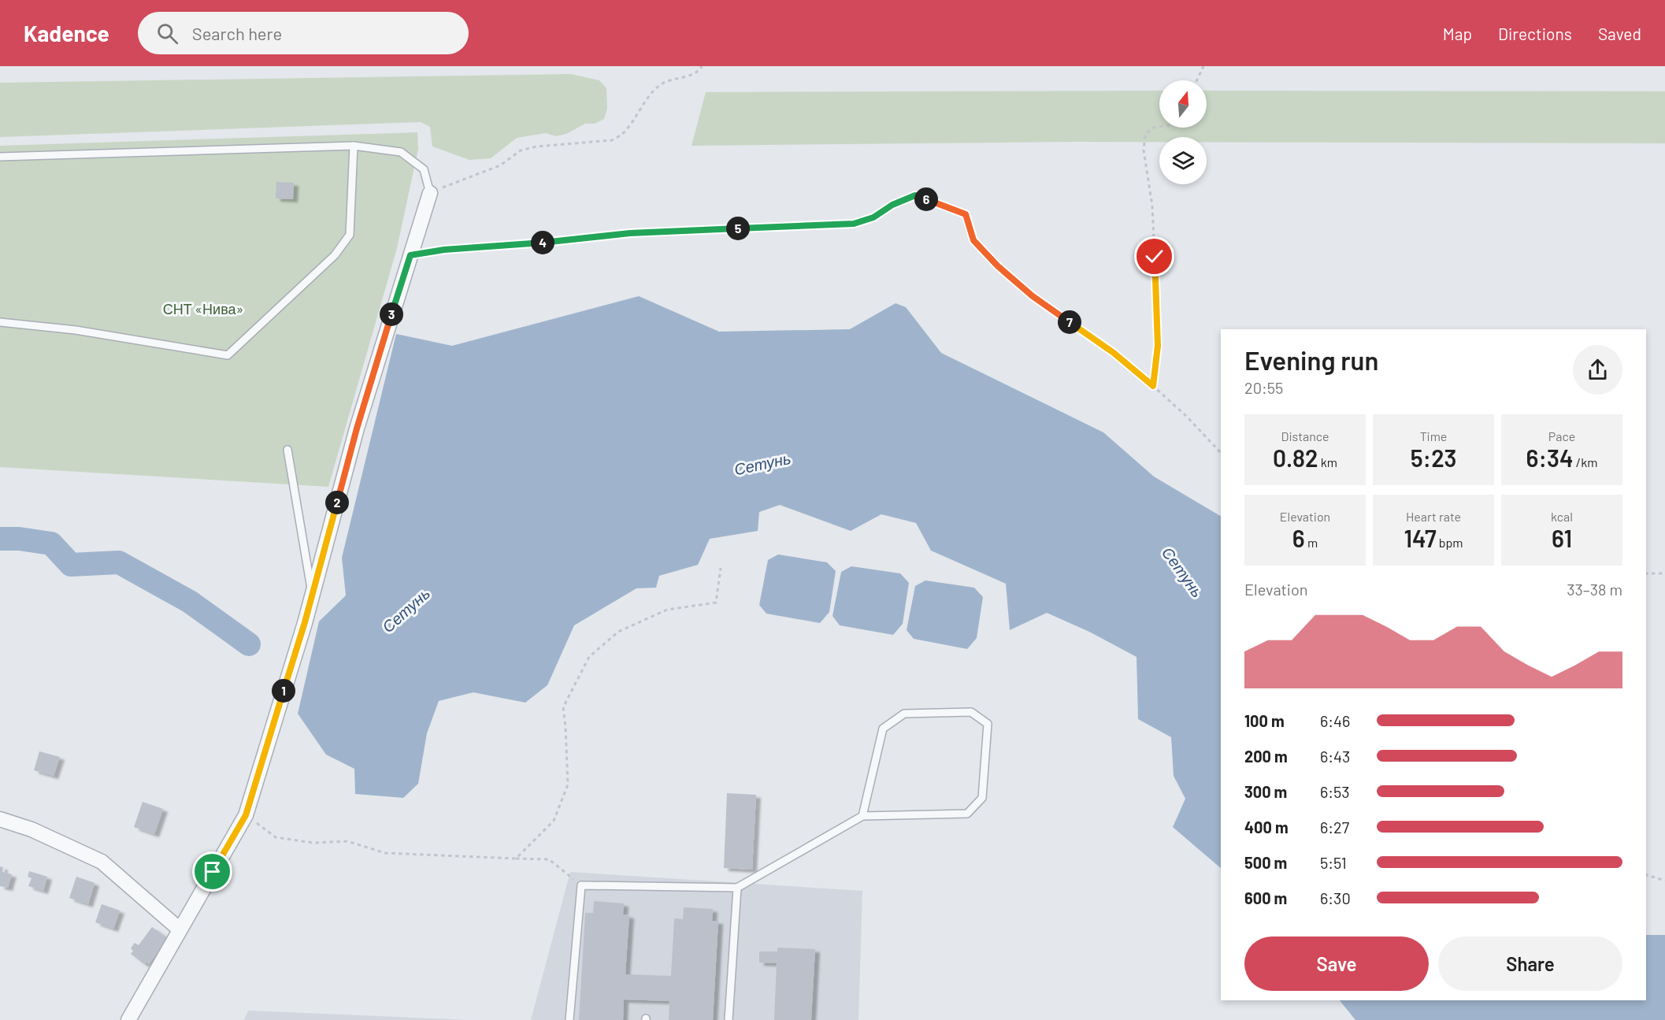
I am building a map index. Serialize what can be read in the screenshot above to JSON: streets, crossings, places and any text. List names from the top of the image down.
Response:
{
  "water": ["Сетунь"],
  "parks": ["СНТ «Нива»"],
  "north": "top",
  "page": {
    "header": "Kadence",
    "search": "Search here",
    "nav": ["Map", "Directions", "Saved"],
    "pins": [
      "6",
      "5",
      "4",
      "3",
      "7",
      "2",
      "1"
    ],
    "heading": ["Evening run", "20:55"],
    "stats": [
      ["Distance", "0.82 km"],
      ["Time", "5:23"],
      ["Pace", "6:34 /km"],
      ["Elevation", "6 m"],
      ["Heart rate", "147 bpm"],
      ["kcal", "61"]
    ],
    "chart": ["Elevation", "33–38 m"],
    "list": [
      {
        "name": "100 m",
        "note": "6:46"
      },
      {
        "name": "200 m",
        "note": "6:43"
      },
      {
        "name": "300 m",
        "note": "6:53"
      },
      {
        "name": "400 m",
        "note": "6:27"
      },
      {
        "name": "500 m",
        "note": "5:51"
      },
      {
        "name": "600 m",
        "note": "6:30"
      }
    ],
    "buttons": ["Save", "Share"]
  }
}
